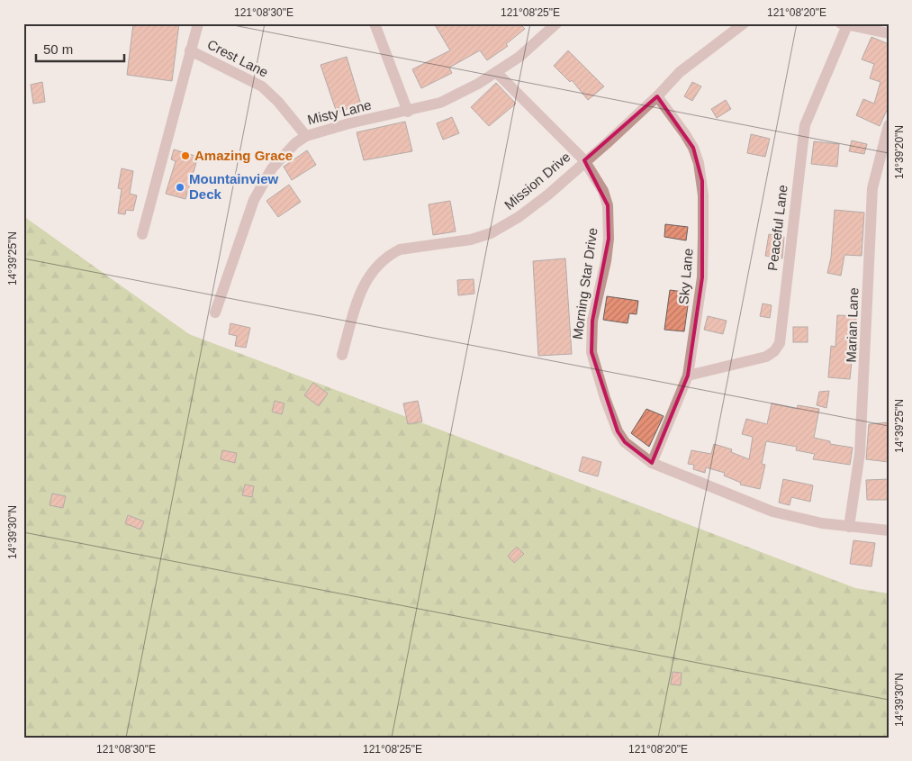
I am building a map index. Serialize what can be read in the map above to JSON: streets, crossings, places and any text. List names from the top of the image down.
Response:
{
  "streets": {
    "street": [
      "Crest Lane",
      "Misty Lane",
      "Mission Drive",
      "Peaceful Lane",
      "Sky Lane",
      "Morning Star Drive",
      "Marian Lane"
    ]
  },
  "crossings": [
    ["Crest Lane", "Misty Lane"],
    ["Misty Lane", "Morning Star Drive"],
    ["Mission Drive", "Sky Lane"],
    ["Mission Drive", "Morning Star Drive"],
    ["Peaceful Lane", "Sky Lane"],
    ["Sky Lane", "Morning Star Drive"],
    ["Morning Star Drive", "Marian Lane"]
  ],
  "places": ["Amazing Grace", "Mountainview Deck"],
  "scale_bar": "50 m",
  "coordinates": [
    "121°08'30\"E",
    "121°08'25\"E",
    "121°08'20\"E",
    "14°39'20\"N",
    "14°39'25\"N",
    "14°39'30\"N"
  ]
}
